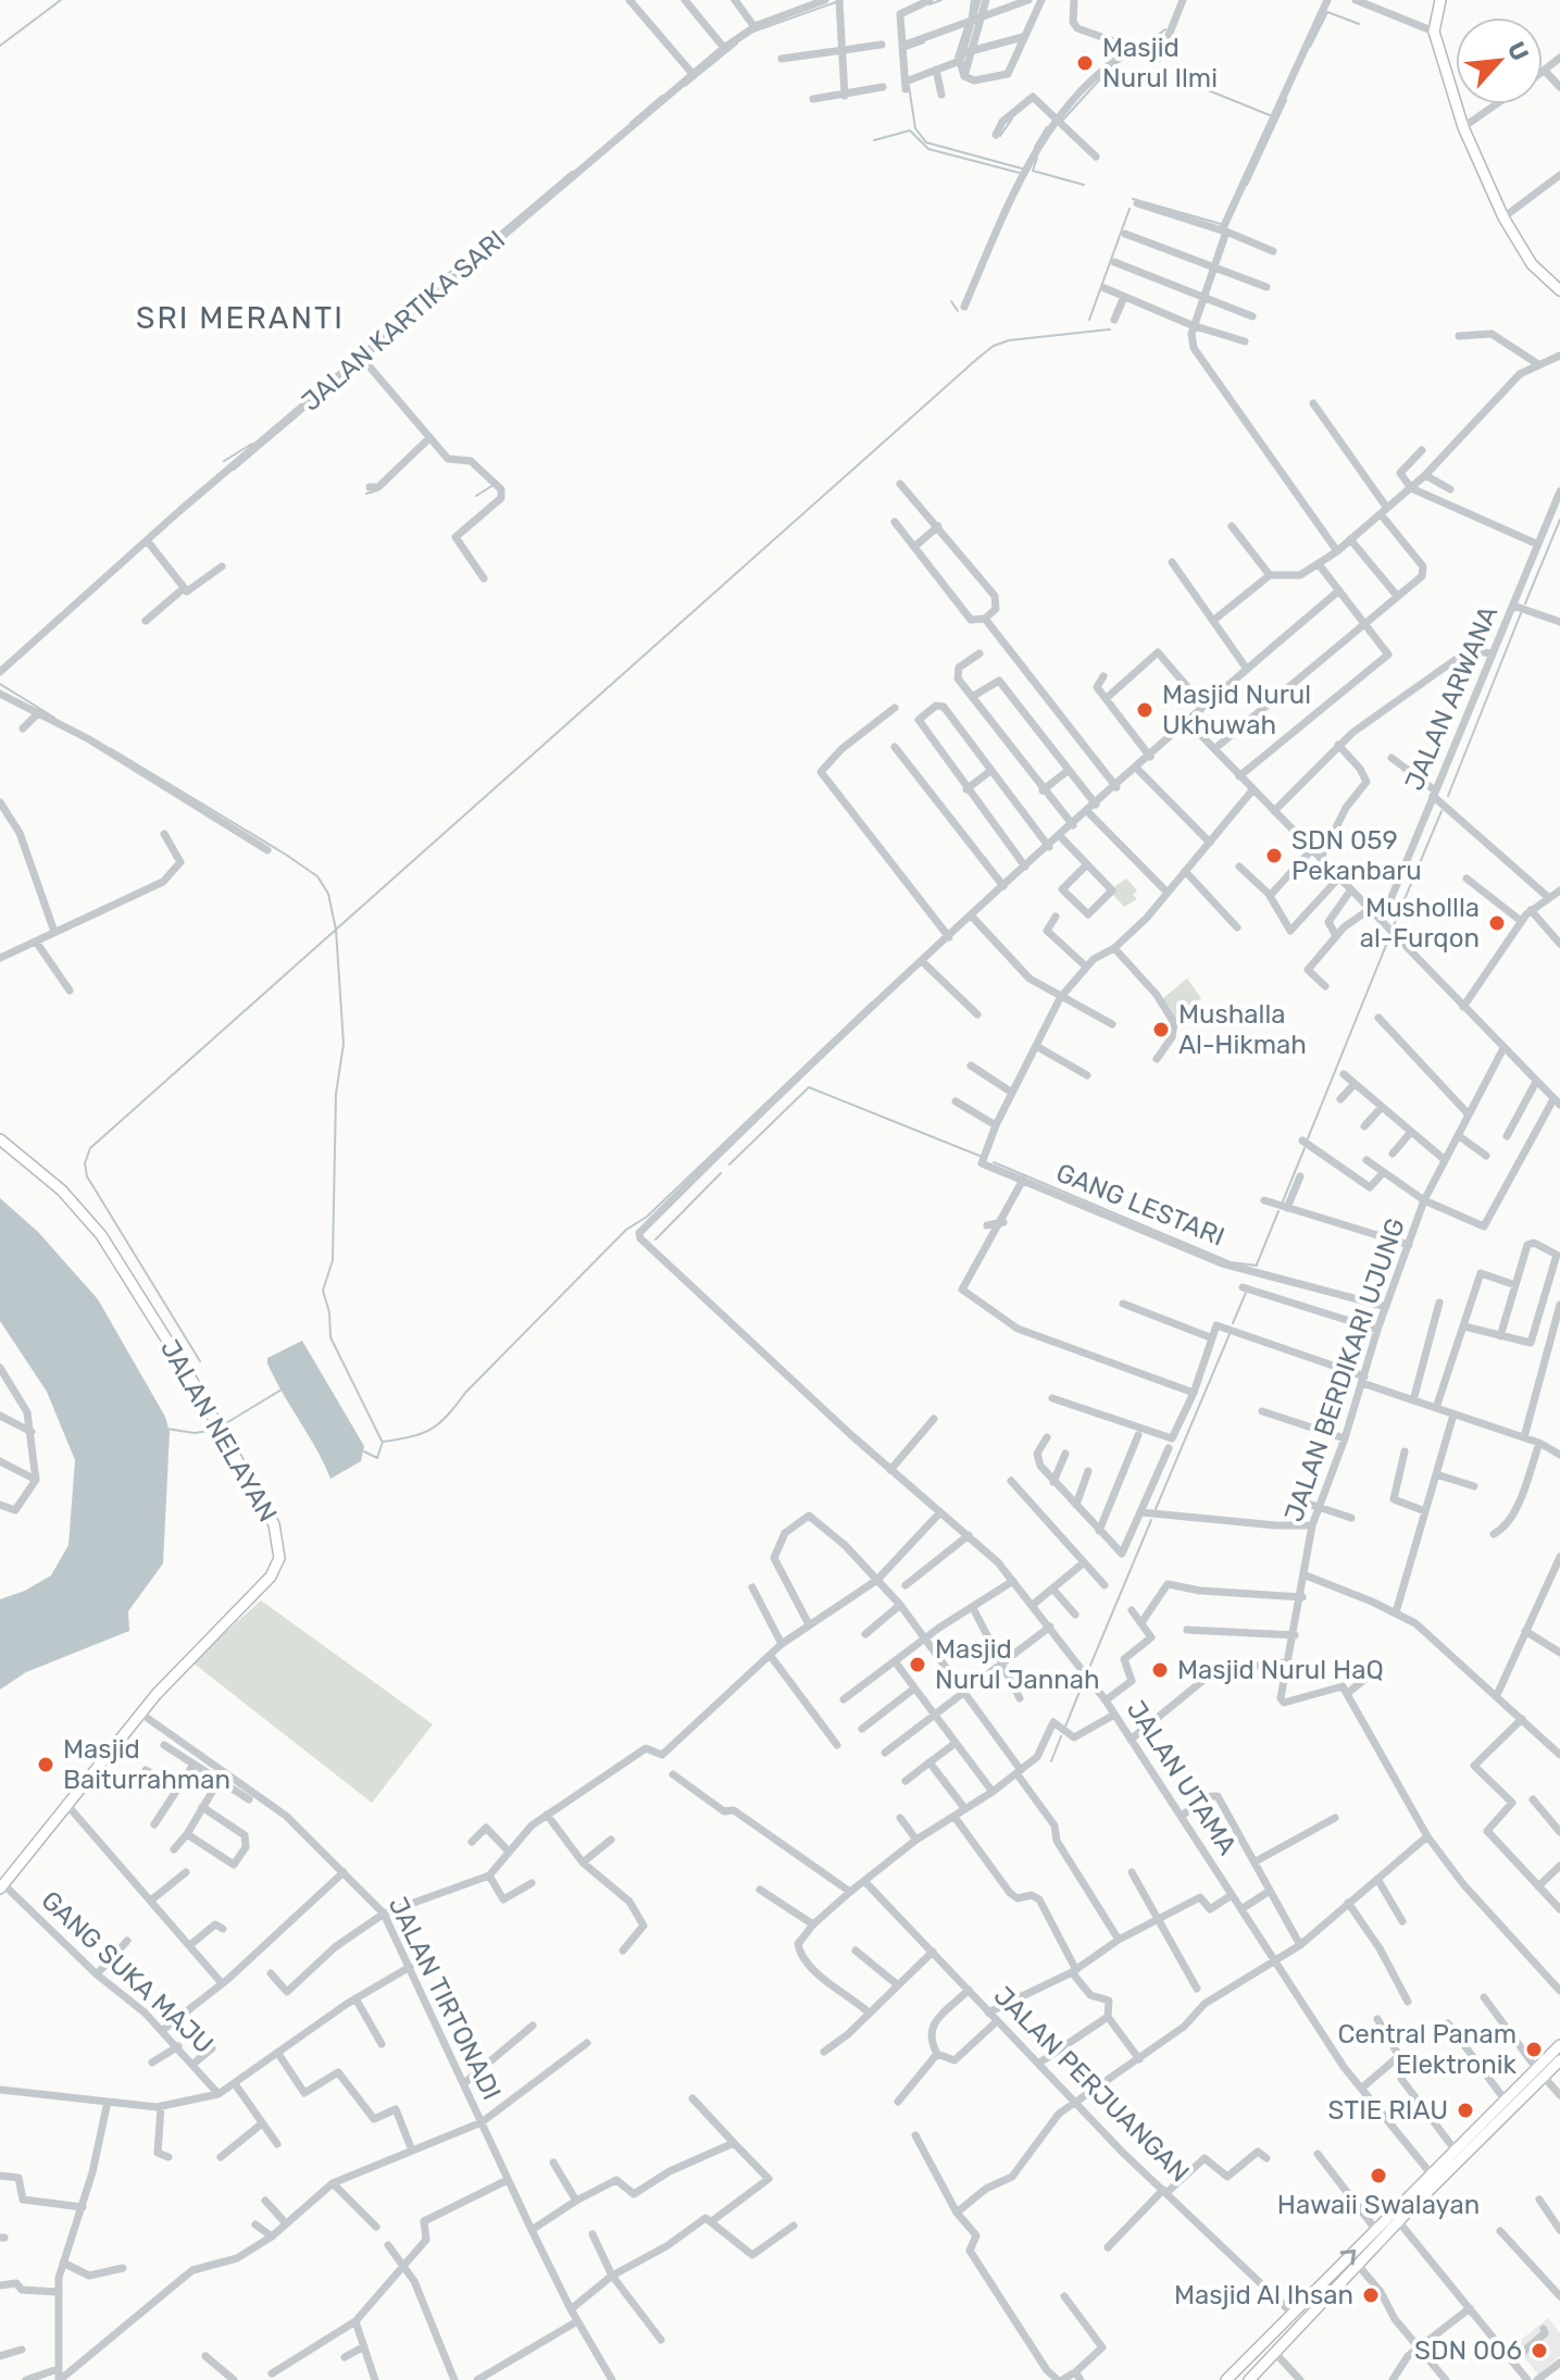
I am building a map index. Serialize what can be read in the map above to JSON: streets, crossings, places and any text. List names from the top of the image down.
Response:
{
  "streets": {
    "main road": ["JALAN NELAYAN"],
    "street": [
      "JALAN KARTIKA SARI",
      "JALAN ARWANA",
      "GANG LESTARI",
      "JALAN BERDIKARI UJUNG",
      "JALAN UTAMA",
      "GANG SUKA MAJU",
      "JALAN TIRTONADI",
      "JALAN PERJUANGAN"
    ]
  },
  "crossings": [
    ["GANG LESTARI", "JALAN BERDIKARI UJUNG"],
    ["JALAN NELAYAN", "GANG SUKA MAJU"],
    ["JALAN NELAYAN", "JALAN TIRTONADI"]
  ],
  "districts": ["SRI MERANTI"],
  "places": [
    "Masjid Nurul Ilmi",
    "Masjid Nurul Ukhuwah",
    "SDN 059 Pekanbaru",
    "Mushollla al-Furqon",
    "Mushalla Al-Hikmah",
    "Masjid Nurul Jannah",
    "Masjid Nurul HaQ",
    "Masjid Baiturrahman",
    "Central Panam Elektronik",
    "STIE RIAU",
    "Hawaii Swalayan",
    "Masjid Al Ihsan",
    "SDN 006"
  ],
  "north": "top right"
}
